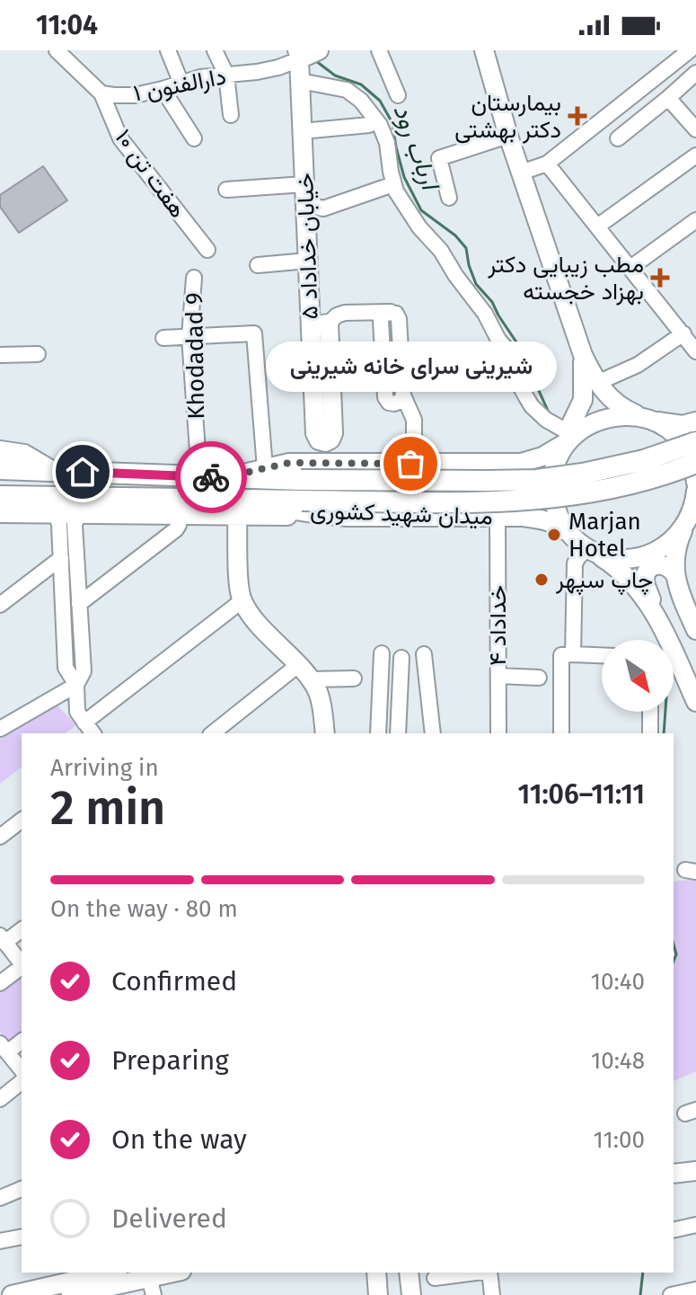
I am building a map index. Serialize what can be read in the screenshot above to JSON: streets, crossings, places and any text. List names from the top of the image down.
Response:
{
  "streets": {
    "main road": ["خیابان خداداد ۵", "میدان شهید کشوری"],
    "street": [
      "دارالفنون ۱",
      "هفت تن ۱۰",
      "Khodadad 9",
      "خداداد ۴"
    ]
  },
  "crossings": [
    ["دارالفنون ۱", "هفت تن ۱۰"],
    ["دارالفنون ۱", "خیابان خداداد ۵"],
    ["خیابان خداداد ۵", "میدان شهید کشوری"],
    ["میدان شهید کشوری", "خداداد ۴"]
  ],
  "water": ["ارباب رود"],
  "places": {
    "health": ["بیمارستان دکتر بهشتی", "مطب زیبایی دکتر بهزاد خجسته"],
    "other": ["شیرینی سرای خانه شیرینی", "Marjan Hotel", "چاپ سپهر"]
  },
  "north": "bottom right",
  "page": {
    "status": "11:04",
    "bubble": "شیرینی سرای خانه شیرینی",
    "heading": ["2 min", "Arriving in", "11:06–11:11"],
    "bar": "On the way · 80 m",
    "list": [
      ["Confirmed", "10:40"],
      ["Preparing", "10:48"],
      ["On the way", "11:00"],
      "Delivered"
    ]
  }
}
